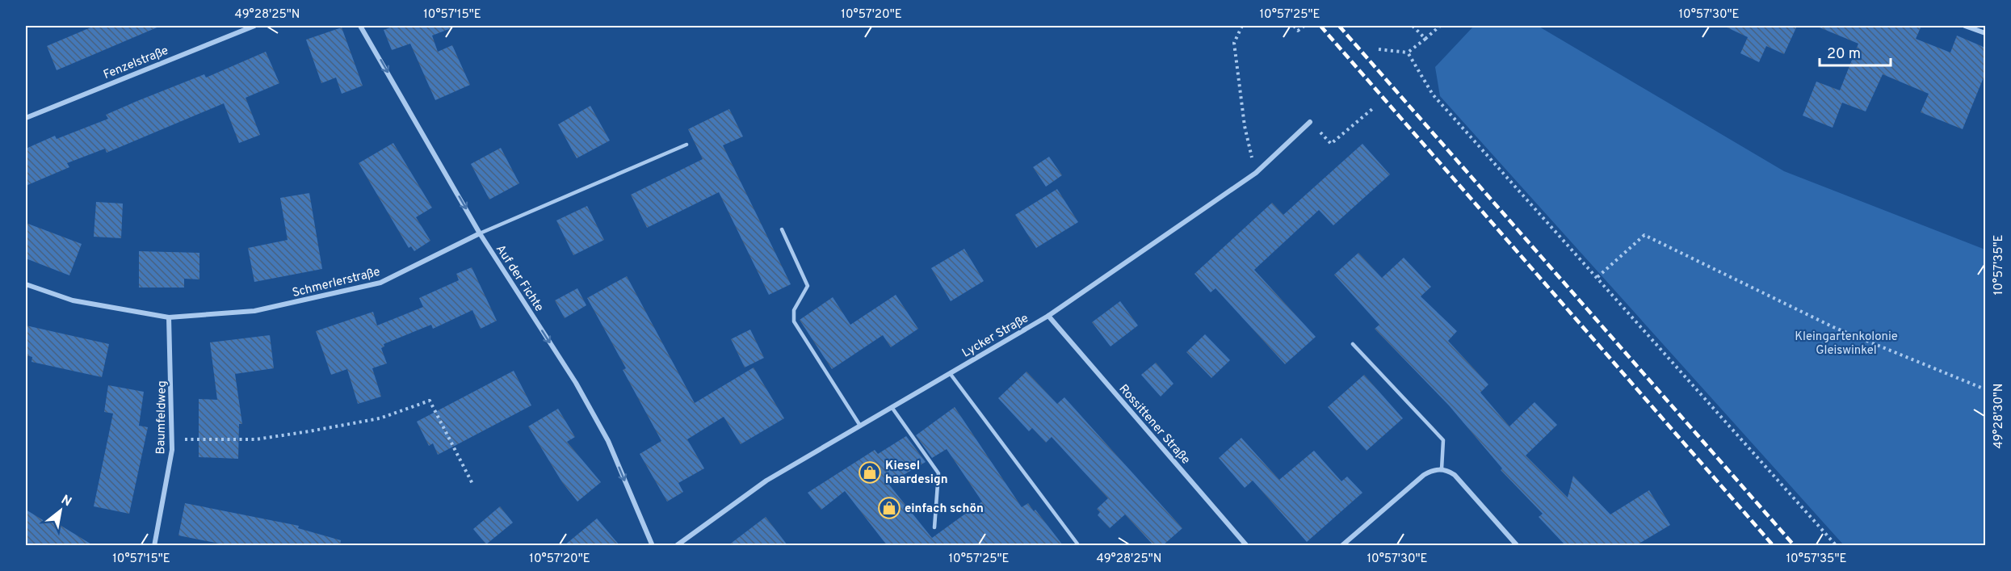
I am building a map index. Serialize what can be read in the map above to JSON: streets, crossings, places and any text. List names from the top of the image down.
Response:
{
  "streets": {
    "street": [
      "Fenzelstraße",
      "Auf der Fichte",
      "Schmerlerstraße",
      "Lycker Straße",
      "Baumfeldweg",
      "Rossittener Straße"
    ]
  },
  "crossings": [
    ["Auf der Fichte", "Schmerlerstraße"],
    ["Schmerlerstraße", "Baumfeldweg"],
    ["Lycker Straße", "Rossittener Straße"]
  ],
  "one_way": ["Auf der Fichte"],
  "parks": ["Kleingartenkolonie Gleiswinkel"],
  "places": {
    "shop": ["Kiesel haardesign", "einfach schön"]
  },
  "scale_bar": "20 m",
  "north": "top right",
  "coordinates": [
    "49°28'25\"N",
    "10°57'15\"E",
    "10°57'20\"E",
    "10°57'25\"E",
    "10°57'30\"E",
    "10°57'35\"E",
    "49°28'30\"N"
  ]
}
